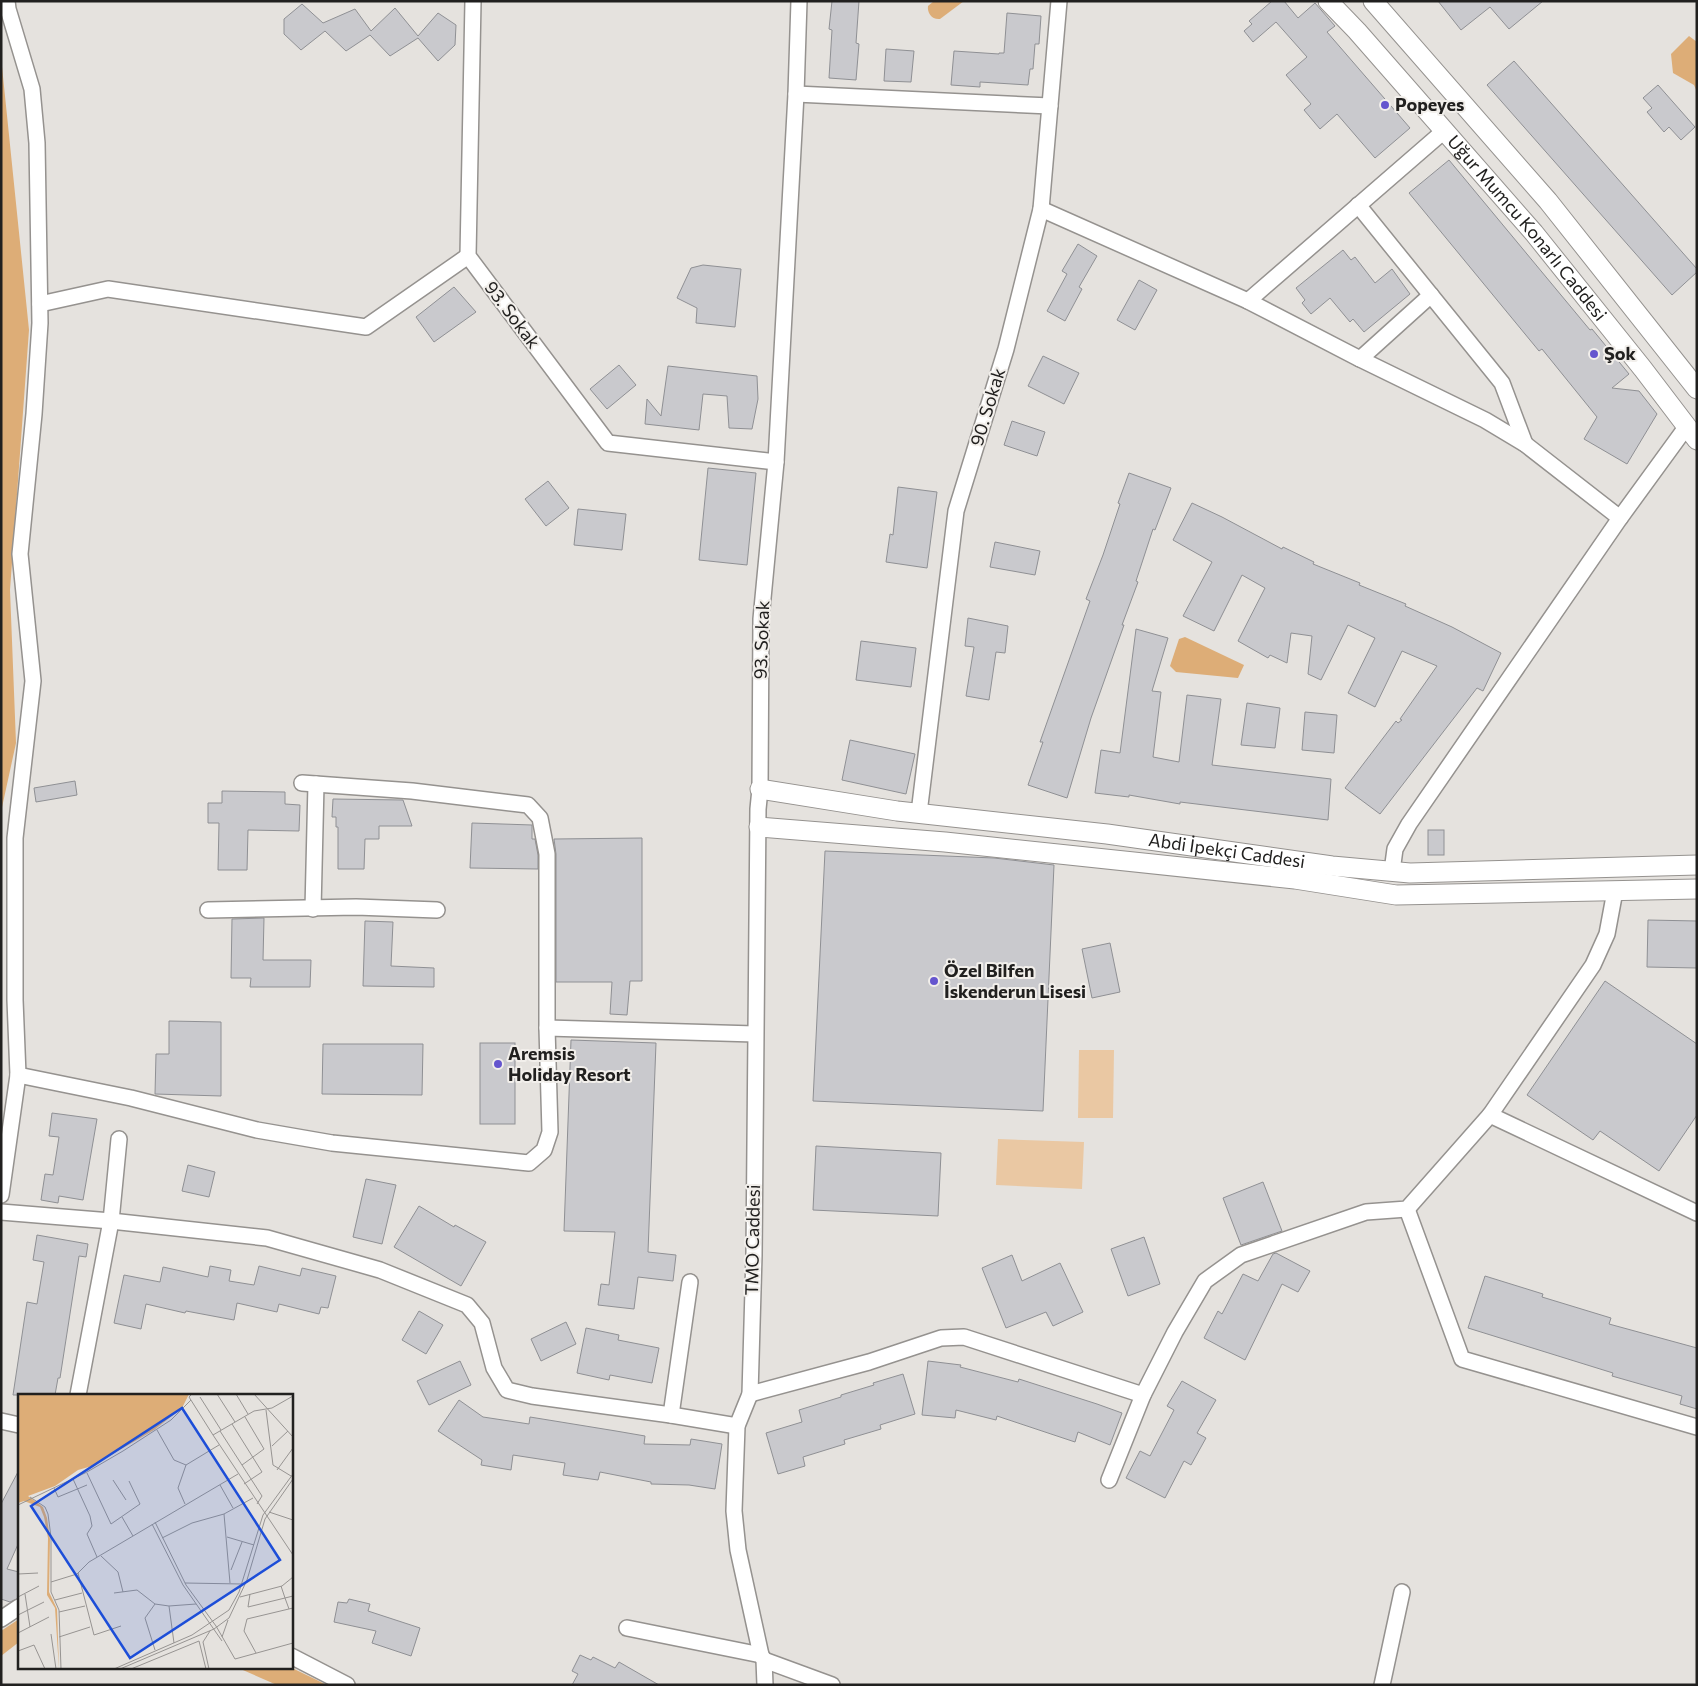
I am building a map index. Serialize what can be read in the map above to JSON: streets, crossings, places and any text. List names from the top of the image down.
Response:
{
  "streets": {
    "street": [
      "Uğur Mumcu Konarlı Caddesi",
      "93. Sokak",
      "90. Sokak",
      "Abdi İpekçi Caddesi",
      "TMO Caddesi"
    ]
  },
  "crossings": [
    ["93. Sokak", "Abdi İpekçi Caddesi"],
    ["93. Sokak", "TMO Caddesi"],
    ["90. Sokak", "Abdi İpekçi Caddesi"],
    ["Abdi İpekçi Caddesi", "TMO Caddesi"]
  ],
  "places": [
    "Popeyes",
    "Şok",
    "Özel Bilfen İskenderun Lisesi",
    "Aremsis Holiday Resort"
  ]
}
